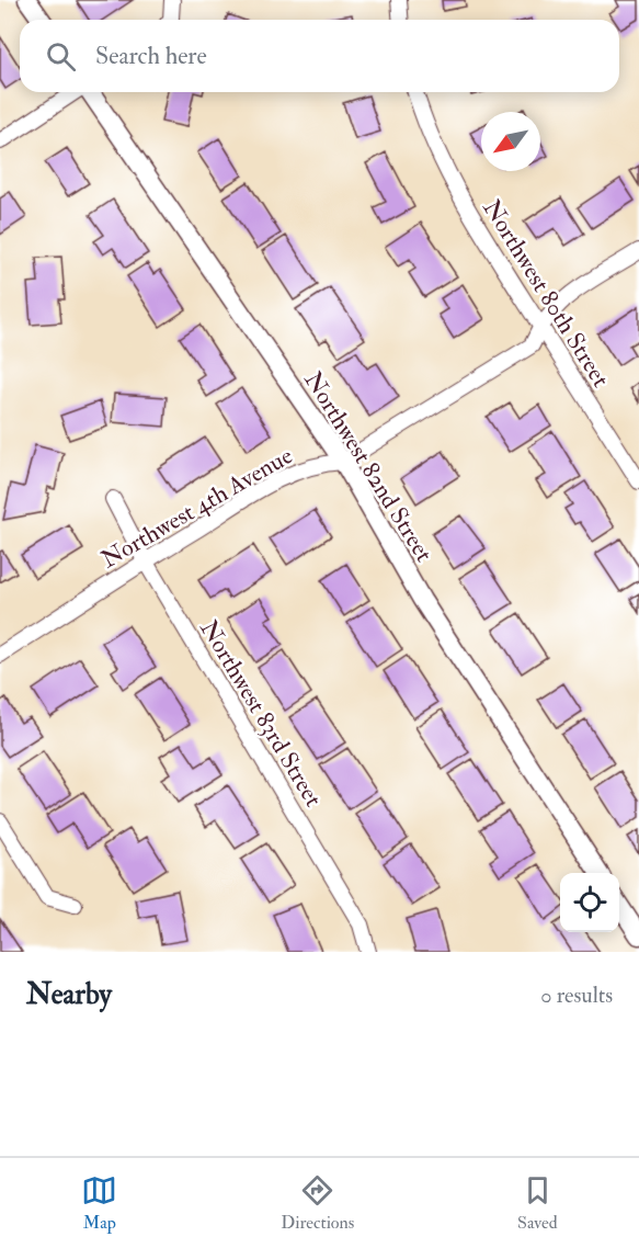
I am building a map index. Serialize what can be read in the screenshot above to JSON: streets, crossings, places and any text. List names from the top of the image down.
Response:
{
  "streets": {
    "street": [
      "Northwest 80th Street",
      "Northwest 82nd Street",
      "Northwest 4th Avenue",
      "Northwest 83rd Street"
    ]
  },
  "crossings": [
    ["Northwest 80th Street", "Northwest 4th Avenue"],
    ["Northwest 82nd Street", "Northwest 4th Avenue"],
    ["Northwest 4th Avenue", "Northwest 83rd Street"]
  ],
  "north": "bottom left",
  "page": {
    "search": "Search here",
    "heading": ["Nearby", "0 results"],
    "nav": ["Map", "Directions", "Saved"]
  }
}
